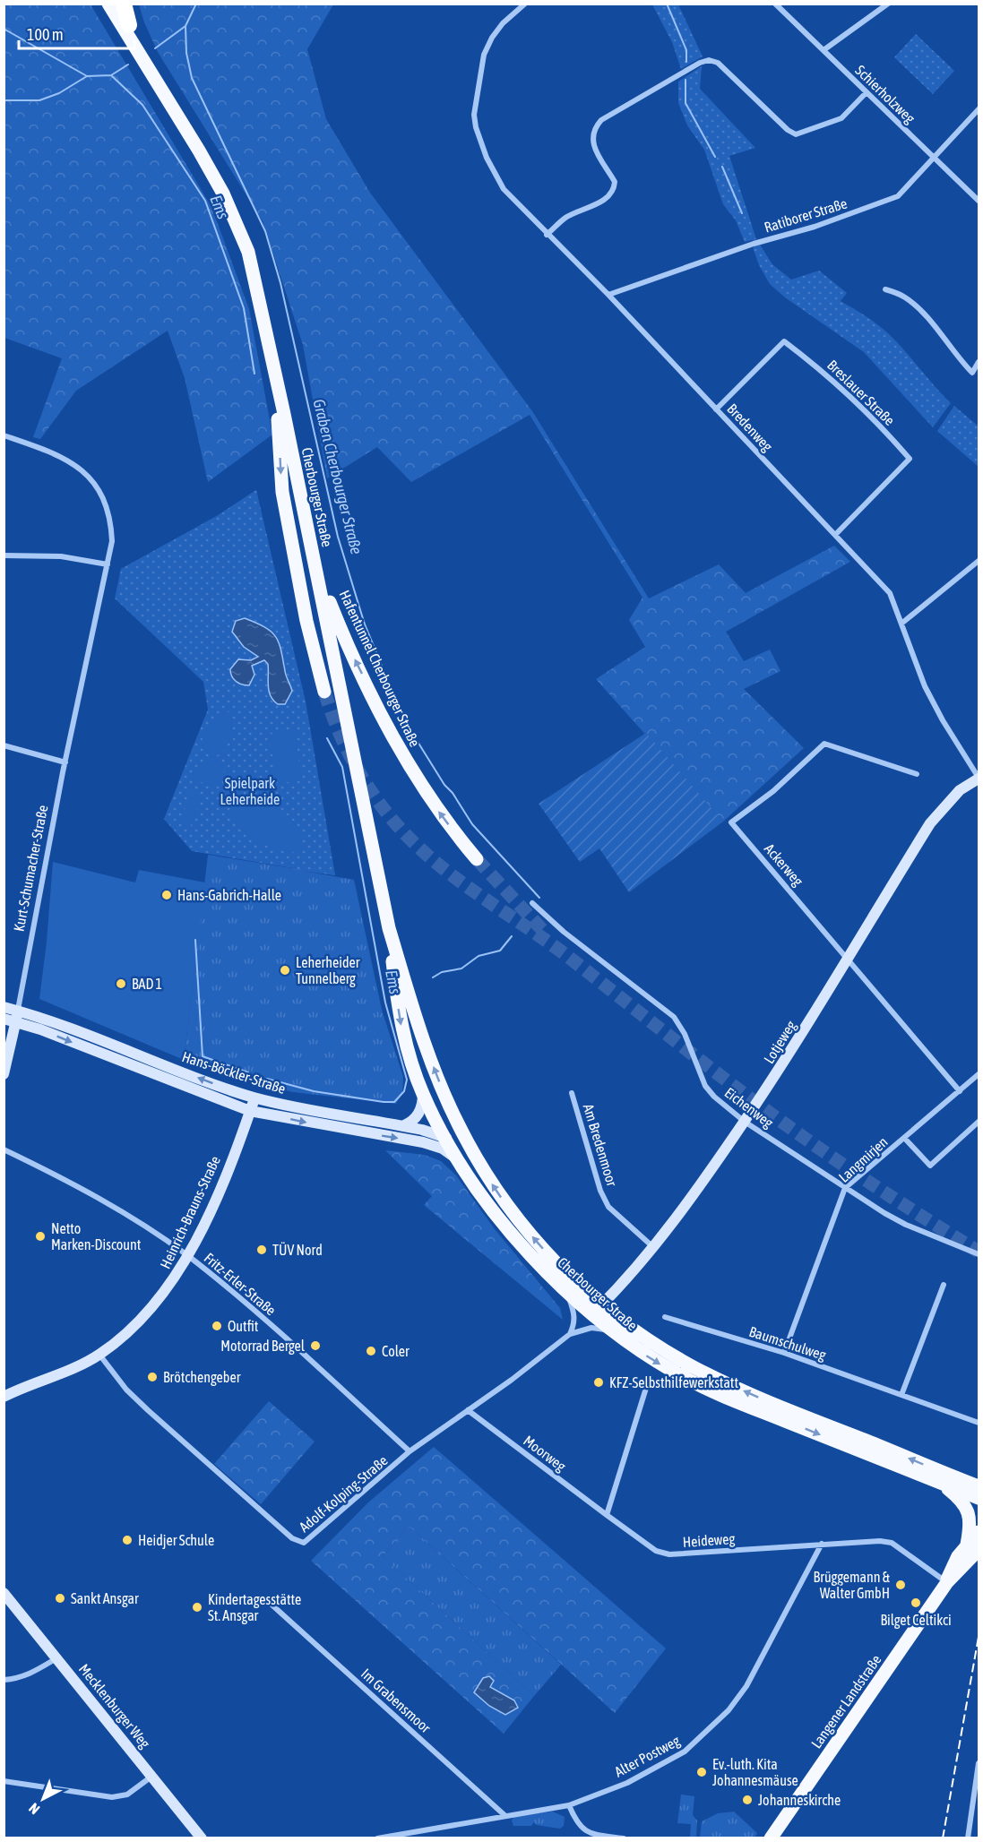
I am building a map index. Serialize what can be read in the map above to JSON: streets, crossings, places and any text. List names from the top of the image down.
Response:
{
  "streets": {
    "main road": ["Cherbourger Straße", "Hafentunnel Cherbourger Straße", "Langener Landstraße"],
    "street": [
      "Schierholzweg",
      "Ratiborer Straße",
      "Breslauer Straße",
      "Bredenweg",
      "Ackerweg",
      "Kurt-Schumacher-Straße",
      "Lotjeweg",
      "Hans-Böckler-Straße",
      "Eichenweg",
      "Am Bredenmoor",
      "Langmirjen",
      "Heinrich-Brauns-Straße",
      "Fritz-Erler-Straße",
      "Baumschulweg",
      "Moorweg",
      "Adolf-Kolping-Straße",
      "Heideweg",
      "Im Grabensmoor",
      "Mecklenburger Weg",
      "Alter Postweg"
    ]
  },
  "crossings": [
    ["Schierholzweg", "Ratiborer Straße"],
    ["Ratiborer Straße", "Bredenweg"],
    ["Breslauer Straße", "Bredenweg"],
    ["Bredenweg", "Lotjeweg"],
    ["Cherbourger Straße", "Hafentunnel Cherbourger Straße"],
    ["Cherbourger Straße", "Lotjeweg"],
    ["Cherbourger Straße", "Hans-Böckler-Straße"],
    ["Cherbourger Straße", "Adolf-Kolping-Straße"],
    ["Ackerweg", "Lotjeweg"],
    ["Ackerweg", "Langmirjen"],
    ["Kurt-Schumacher-Straße", "Hans-Böckler-Straße"],
    ["Lotjeweg", "Eichenweg"],
    ["Lotjeweg", "Am Bredenmoor"],
    ["Hans-Böckler-Straße", "Heinrich-Brauns-Straße"],
    ["Eichenweg", "Langmirjen"],
    ["Langmirjen", "Baumschulweg"],
    ["Heinrich-Brauns-Straße", "Fritz-Erler-Straße"],
    ["Heinrich-Brauns-Straße", "Adolf-Kolping-Straße"],
    ["Fritz-Erler-Straße", "Adolf-Kolping-Straße"],
    ["Moorweg", "Adolf-Kolping-Straße"],
    ["Moorweg", "Heideweg"],
    ["Heideweg", "Langener Landstraße"],
    ["Heideweg", "Alter Postweg"],
    ["Im Grabensmoor", "Alter Postweg"]
  ],
  "water": ["Ems", "Graben Cherbourger Straße"],
  "parks": ["Spielpark Leherheide"],
  "places": [
    "Hans-Gabrich-Halle",
    "Leherheider Tunnelberg",
    "BAD 1",
    "Netto Marken-Discount",
    "TÜV Nord",
    "Outfit",
    "Motorrad Bergel",
    "Coler",
    "Brötchengeber",
    "KFZ-Selbsthilfewerkstatt",
    "Heidjer Schule",
    "Brüggemann & Walter GmbH",
    "Sankt Ansgar",
    "Bilget Celtikci",
    "Kindertagesstätte St. Ansgar",
    "Ev.-luth. Kita Johannesmäuse",
    "Johanneskirche"
  ],
  "scale_bar": "100 m",
  "north": "bottom left"
}
